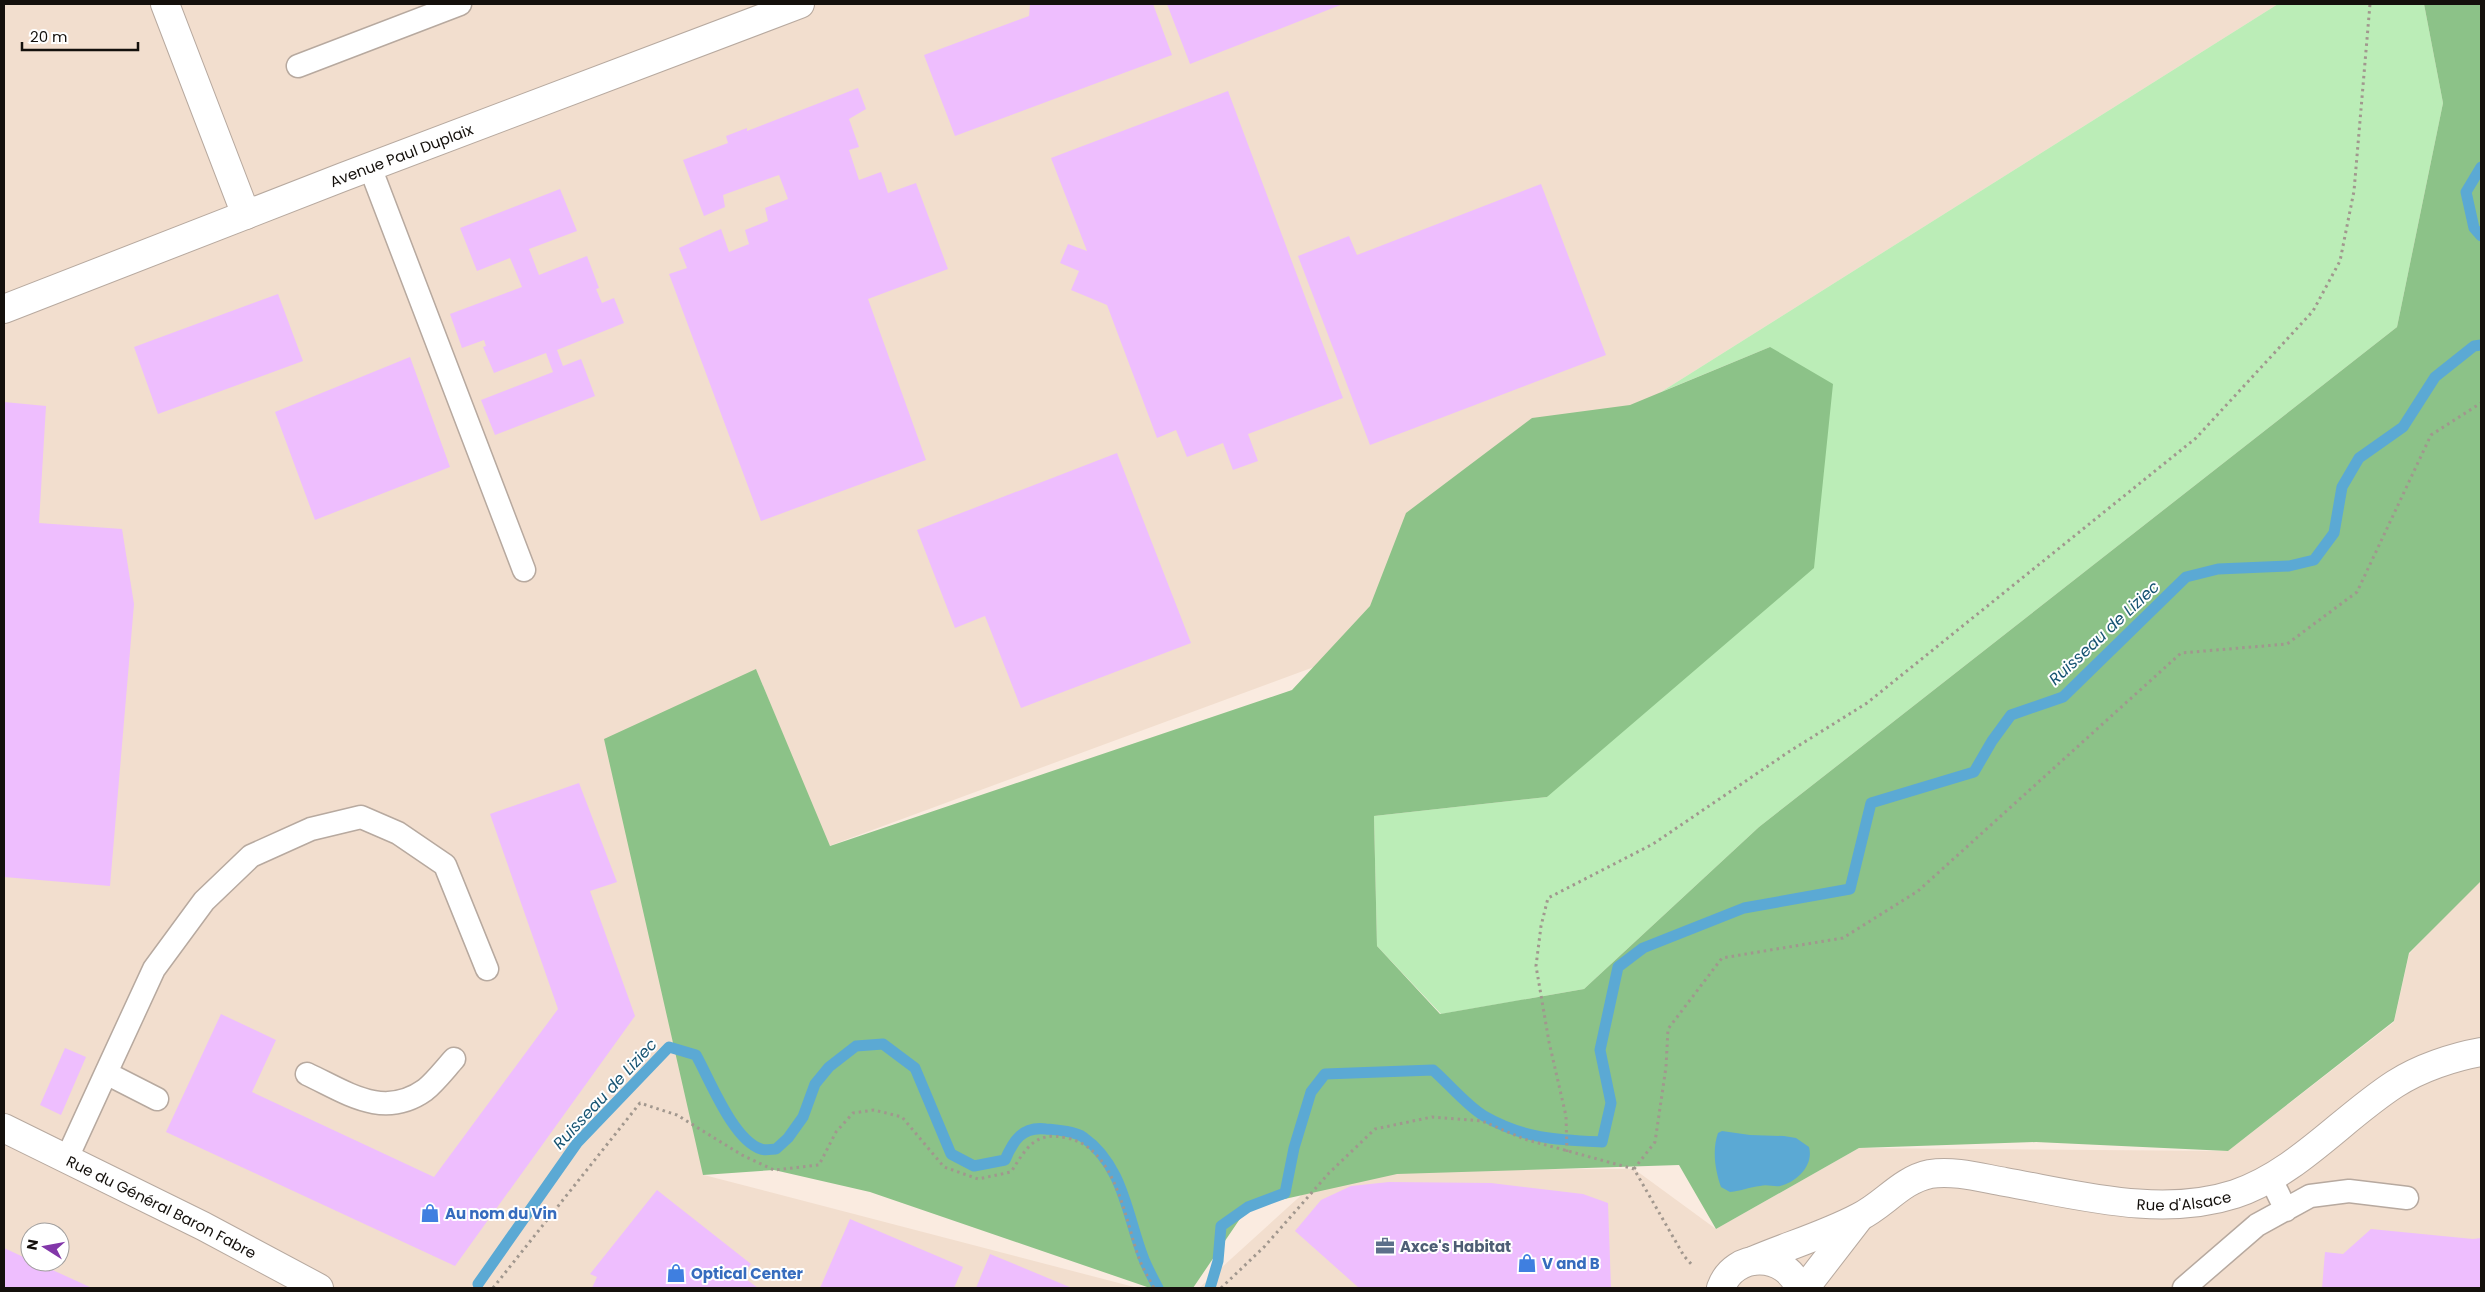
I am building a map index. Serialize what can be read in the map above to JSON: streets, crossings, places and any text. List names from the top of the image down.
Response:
{
  "streets": {
    "street": ["Avenue Paul Duplaix", "Rue d'Alsace", "Rue du Général Baron Fabre"]
  },
  "water": ["Ruisseau de Liziec"],
  "places": {
    "shop": ["Au nom du Vin", "V and B", "Optical Center"],
    "office": ["Axce's Habitat"]
  },
  "scale_bar": "20 m",
  "north": "left"
}
